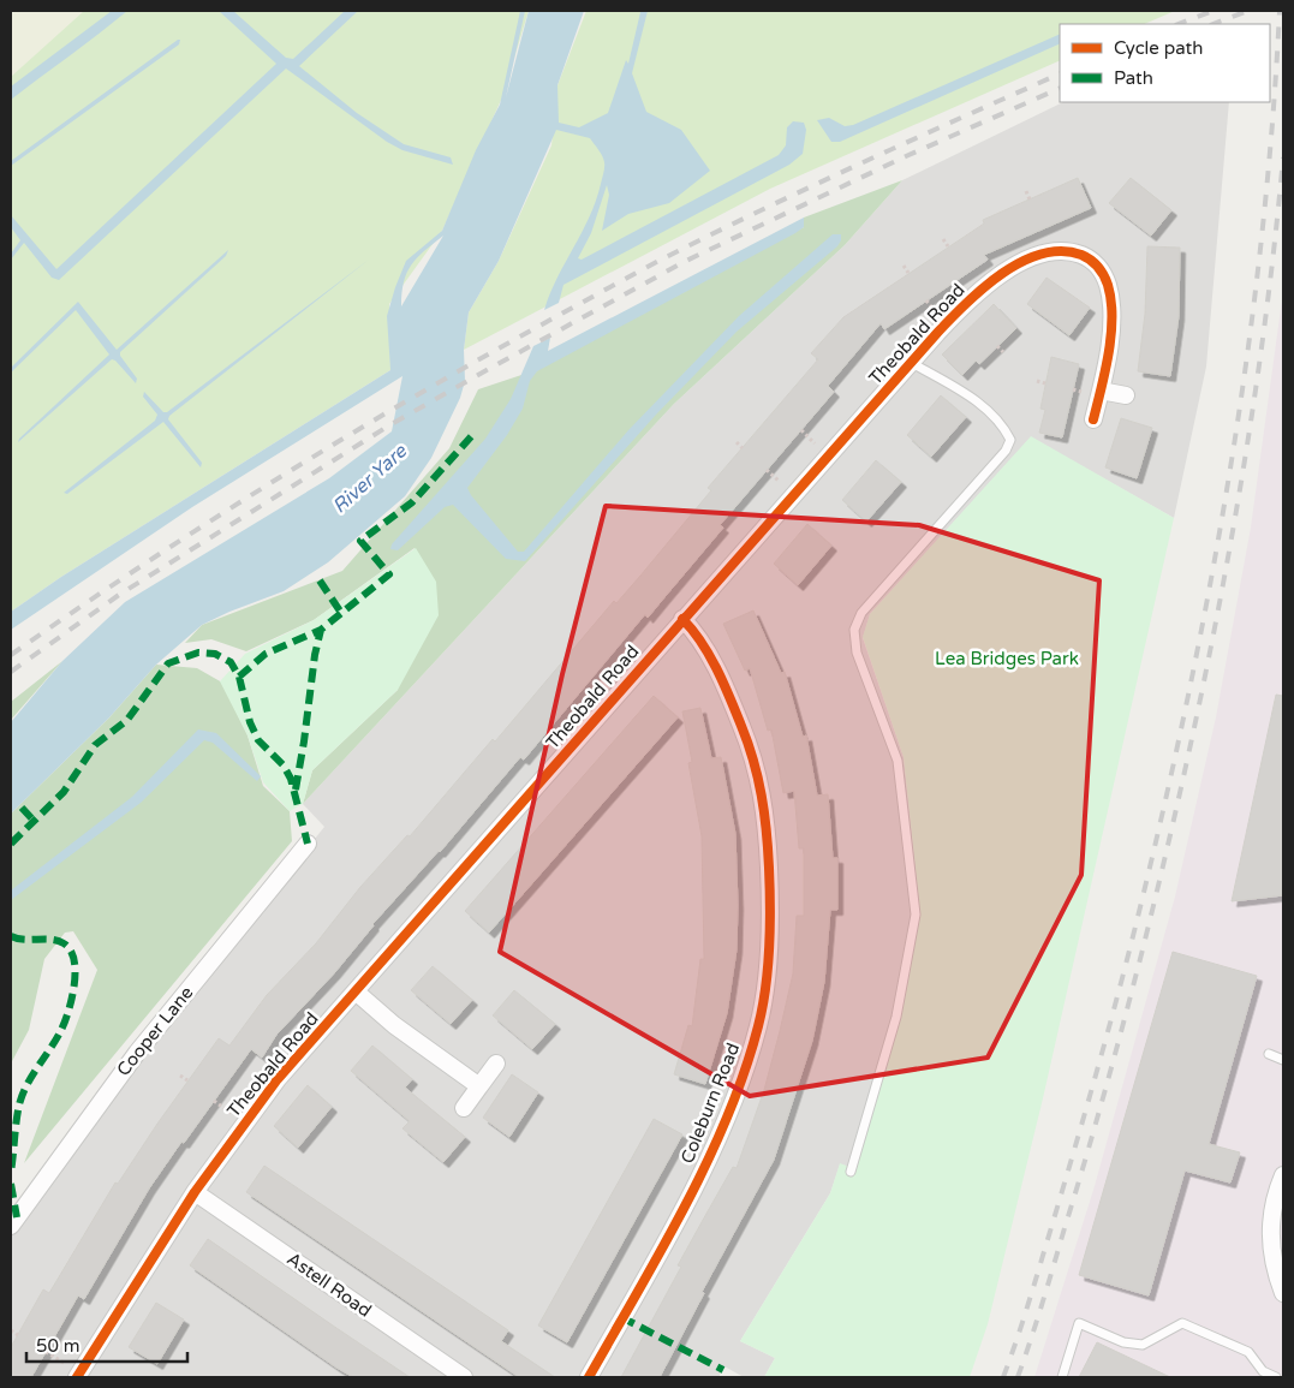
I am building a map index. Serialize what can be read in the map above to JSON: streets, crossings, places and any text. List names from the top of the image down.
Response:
{
  "streets": {
    "street": [
      "Theobald Road",
      "Cooper Lane",
      "Coleburn Road",
      "Astell Road"
    ]
  },
  "crossings": [
    ["Theobald Road", "Coleburn Road"],
    ["Theobald Road", "Astell Road"]
  ],
  "water": ["River Yare"],
  "parks": ["Lea Bridges Park"],
  "legend": ["Cycle path", "Path"],
  "scale_bar": "50 m"
}
